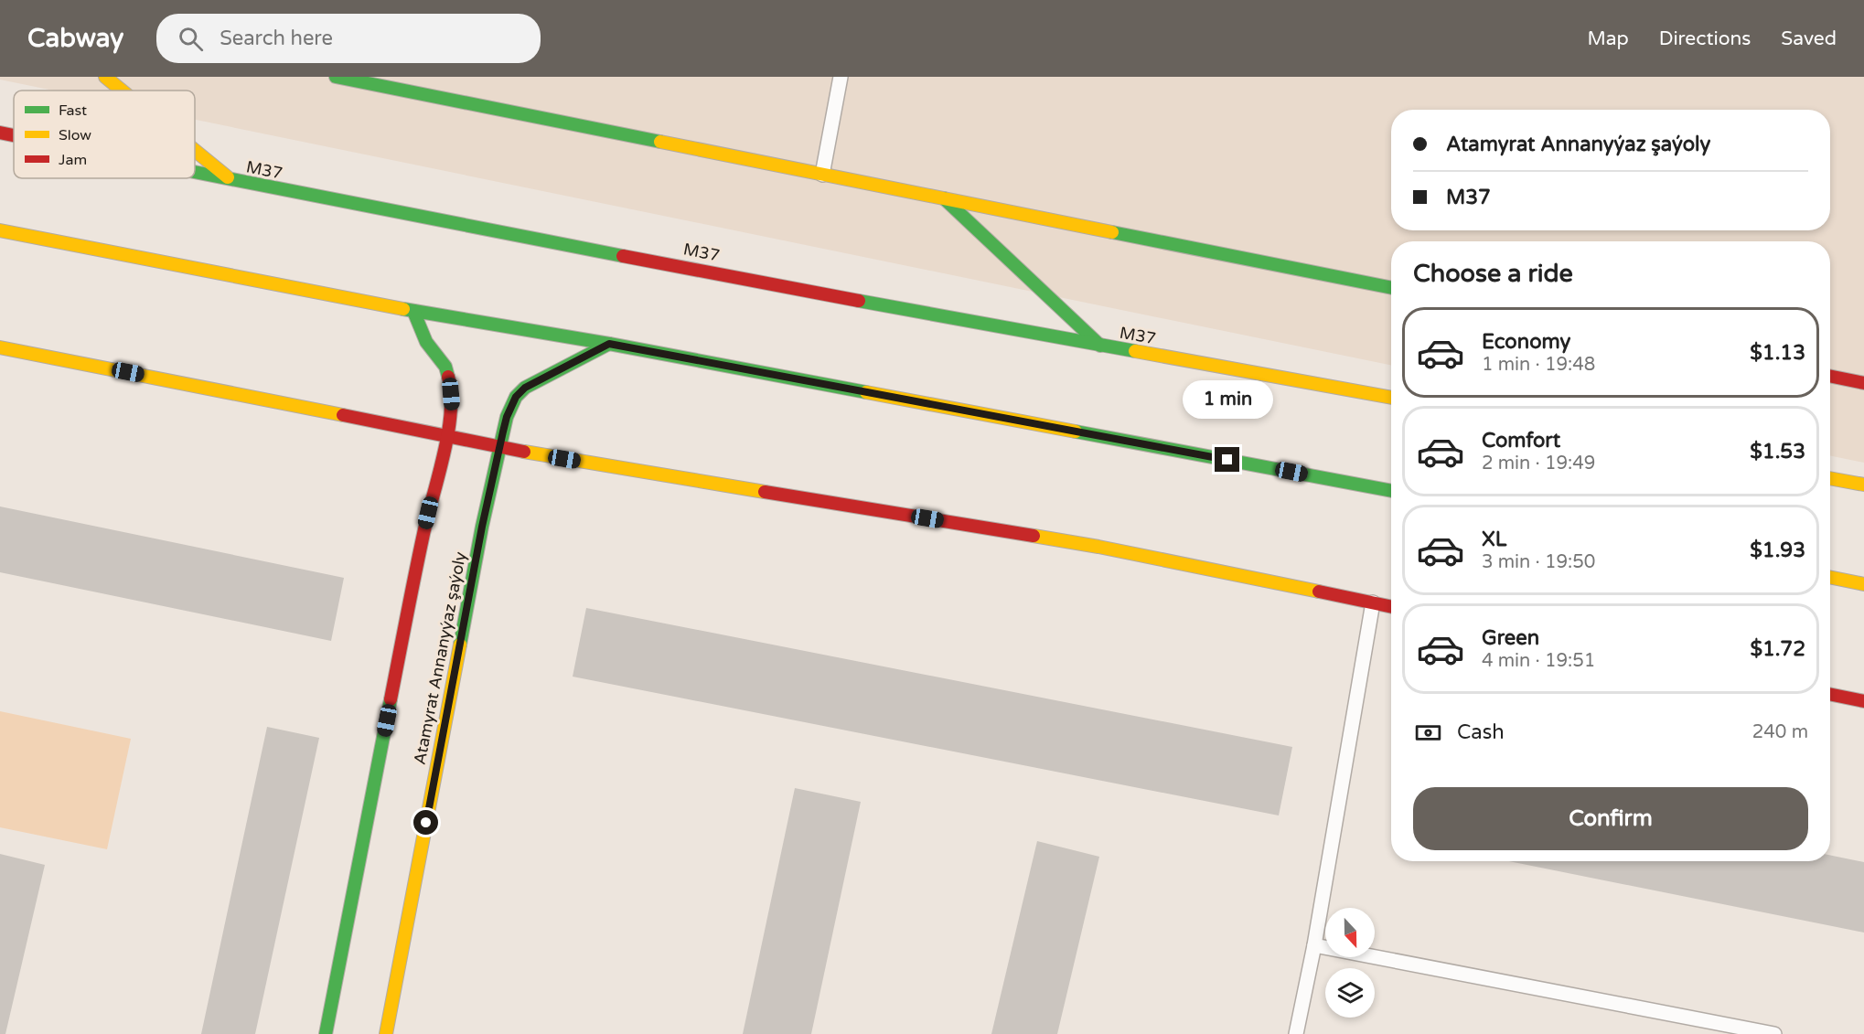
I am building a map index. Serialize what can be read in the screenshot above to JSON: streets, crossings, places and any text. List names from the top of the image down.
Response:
{
  "streets": {
    "main road": ["M37", "Atamyrat Annanyýaz şaýoly"]
  },
  "legend": ["Fast", "Slow", "Jam"],
  "north": "bottom",
  "page": {
    "header": "Cabway",
    "search": "Search here",
    "nav": ["Map", "Directions", "Saved"],
    "banner": ["Atamyrat Annanyýaz şaýoly", "M37"],
    "heading": "Choose a ride",
    "list": [
      {
        "name": "Economy",
        "note": "1 min · 19:48",
        "value": "$1.13"
      },
      {
        "name": "Comfort",
        "note": "2 min · 19:49",
        "value": "$1.53"
      },
      {
        "name": "XL",
        "note": "3 min · 19:50",
        "value": "$1.93"
      },
      {
        "name": "Green",
        "note": "4 min · 19:51",
        "value": "$1.72"
      }
    ],
    "bubble": "1 min",
    "pay": ["Cash", "240 m"],
    "buttons": "Confirm"
  }
}
